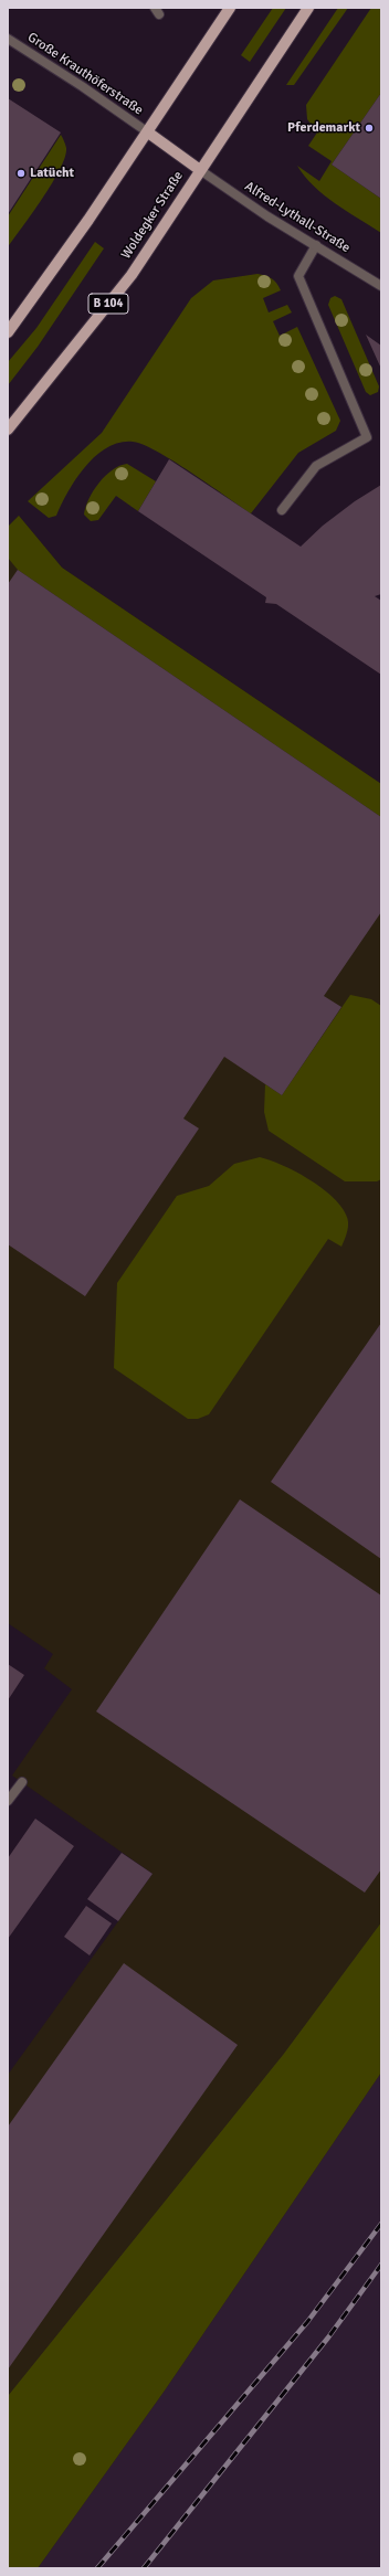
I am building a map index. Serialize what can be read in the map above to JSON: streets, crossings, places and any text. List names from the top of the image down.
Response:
{
  "streets": {
    "main road": ["Woldegker Straße", "B 104"],
    "street": ["Große Krauthöferstraße", "Alfred-Lythall-Straße"]
  },
  "crossings": [
    ["Woldegker Straße", "Alfred-Lythall-Straße"]
  ],
  "places": ["Pferdemarkt", "Latücht"]
}
